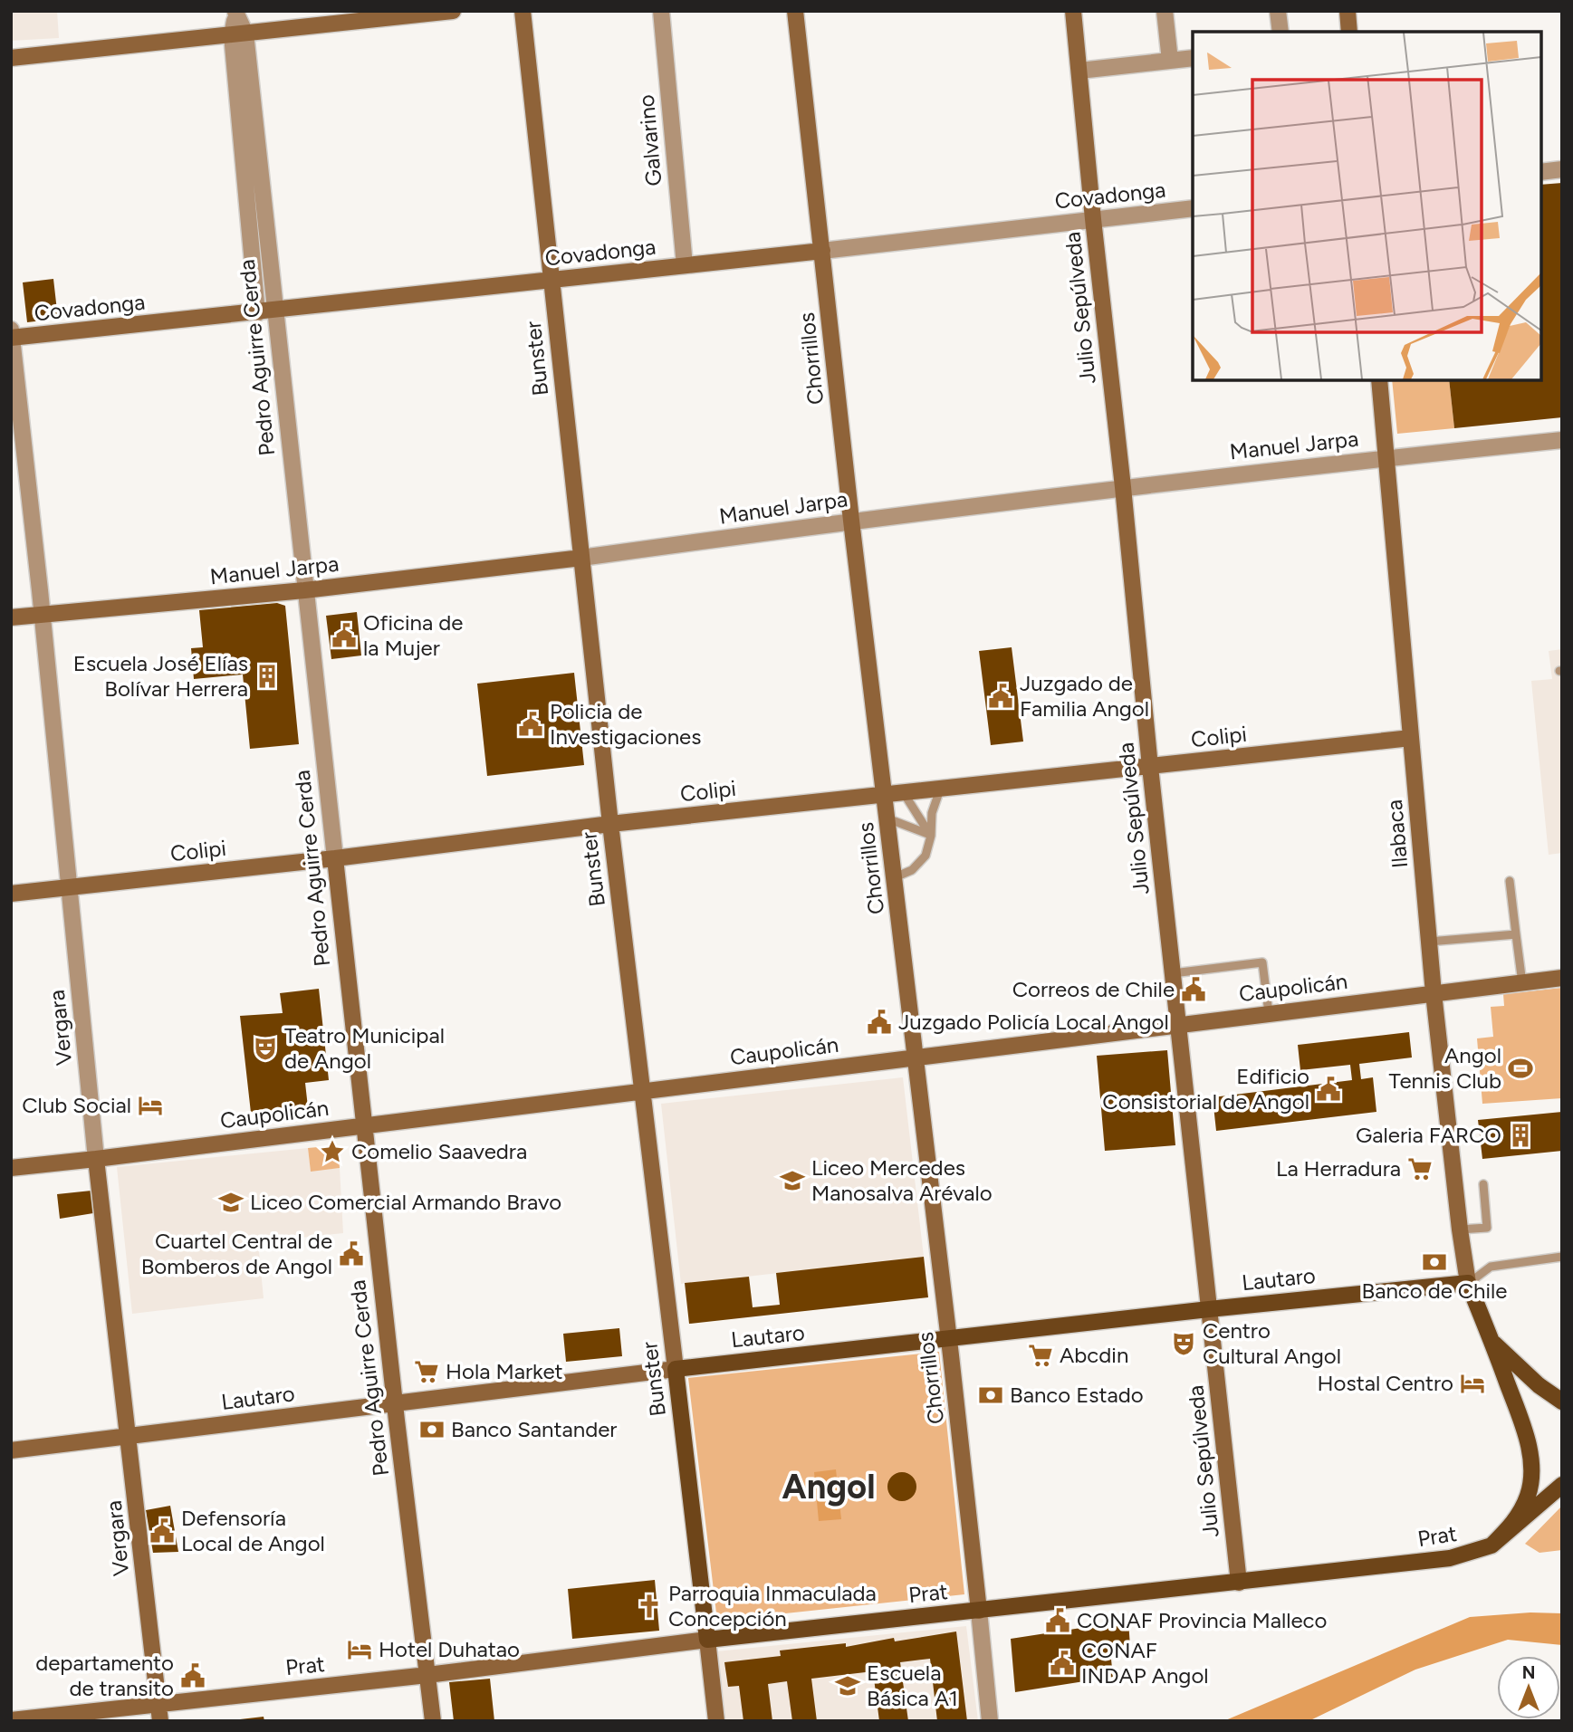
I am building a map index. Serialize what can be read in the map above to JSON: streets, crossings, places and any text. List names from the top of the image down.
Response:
{
  "streets": {
    "main road": ["Bunster", "Lautaro", "Prat"],
    "street": [
      "Galvarino",
      "Covadonga",
      "Julio Sepúlveda",
      "Pedro Aguirre Cerda",
      "Chorrillos",
      "Manuel Jarpa",
      "Colipi",
      "Ilabaca",
      "Caupolicán",
      "Vergara"
    ]
  },
  "crossings": [
    ["Galvarino", "Covadonga"],
    ["Covadonga", "Julio Sepúlveda"],
    ["Covadonga", "Pedro Aguirre Cerda"],
    ["Covadonga", "Bunster"],
    ["Covadonga", "Chorrillos"],
    ["Covadonga", "Vergara"],
    ["Julio Sepúlveda", "Manuel Jarpa"],
    ["Julio Sepúlveda", "Colipi"],
    ["Julio Sepúlveda", "Caupolicán"],
    ["Julio Sepúlveda", "Lautaro"],
    ["Julio Sepúlveda", "Prat"],
    ["Pedro Aguirre Cerda", "Manuel Jarpa"],
    ["Pedro Aguirre Cerda", "Colipi"],
    ["Pedro Aguirre Cerda", "Caupolicán"],
    ["Pedro Aguirre Cerda", "Lautaro"],
    ["Pedro Aguirre Cerda", "Prat"],
    ["Bunster", "Manuel Jarpa"],
    ["Bunster", "Colipi"],
    ["Bunster", "Caupolicán"],
    ["Bunster", "Lautaro"],
    ["Bunster", "Prat"],
    ["Chorrillos", "Manuel Jarpa"],
    ["Chorrillos", "Colipi"],
    ["Chorrillos", "Caupolicán"],
    ["Chorrillos", "Lautaro"],
    ["Chorrillos", "Prat"],
    ["Manuel Jarpa", "Ilabaca"],
    ["Manuel Jarpa", "Vergara"],
    ["Colipi", "Ilabaca"],
    ["Colipi", "Vergara"],
    ["Ilabaca", "Caupolicán"],
    ["Ilabaca", "Lautaro"],
    ["Caupolicán", "Vergara"],
    ["Vergara", "Lautaro"],
    ["Vergara", "Prat"]
  ],
  "districts": ["Angol"],
  "places": {
    "public building": [
      "Oficina de la Mujer",
      "Juzgado de Familia Angol",
      "Policia de Investigaciones",
      "Correos de Chile",
      "Juzgado Policía Local Angol",
      "Edificio Consistorial de Angol",
      "Cuartel Central de Bomberos de Angol",
      "Defensoría Local de Angol",
      "CONAF Provincia Malleco",
      "CONAF INDAP Angol",
      "departamento de transito"
    ],
    "building": ["Escuela José Elías Bolívar Herrera", "Galeria FARCO"],
    "theatre": ["Teatro Municipal de Angol", "Centro Cultural Angol"],
    "sports": ["Angol Tennis Club"],
    "hotel": ["Club Social", "Hostal Centro", "Hotel Duhatao"],
    "place": ["Comelio Saavedra"],
    "supermarket": ["La Herradura", "Abcdin", "Hola Market"],
    "school or university": ["Liceo Mercedes Manosalva Arévalo", "Liceo Comercial Armando Bravo", "Escuela Básica A1"],
    "bank": ["Banco de Chile", "Banco Estado", "Banco Santander"],
    "church": ["Parroquia Inmaculada Concepción"]
  },
  "north": "top"
}
